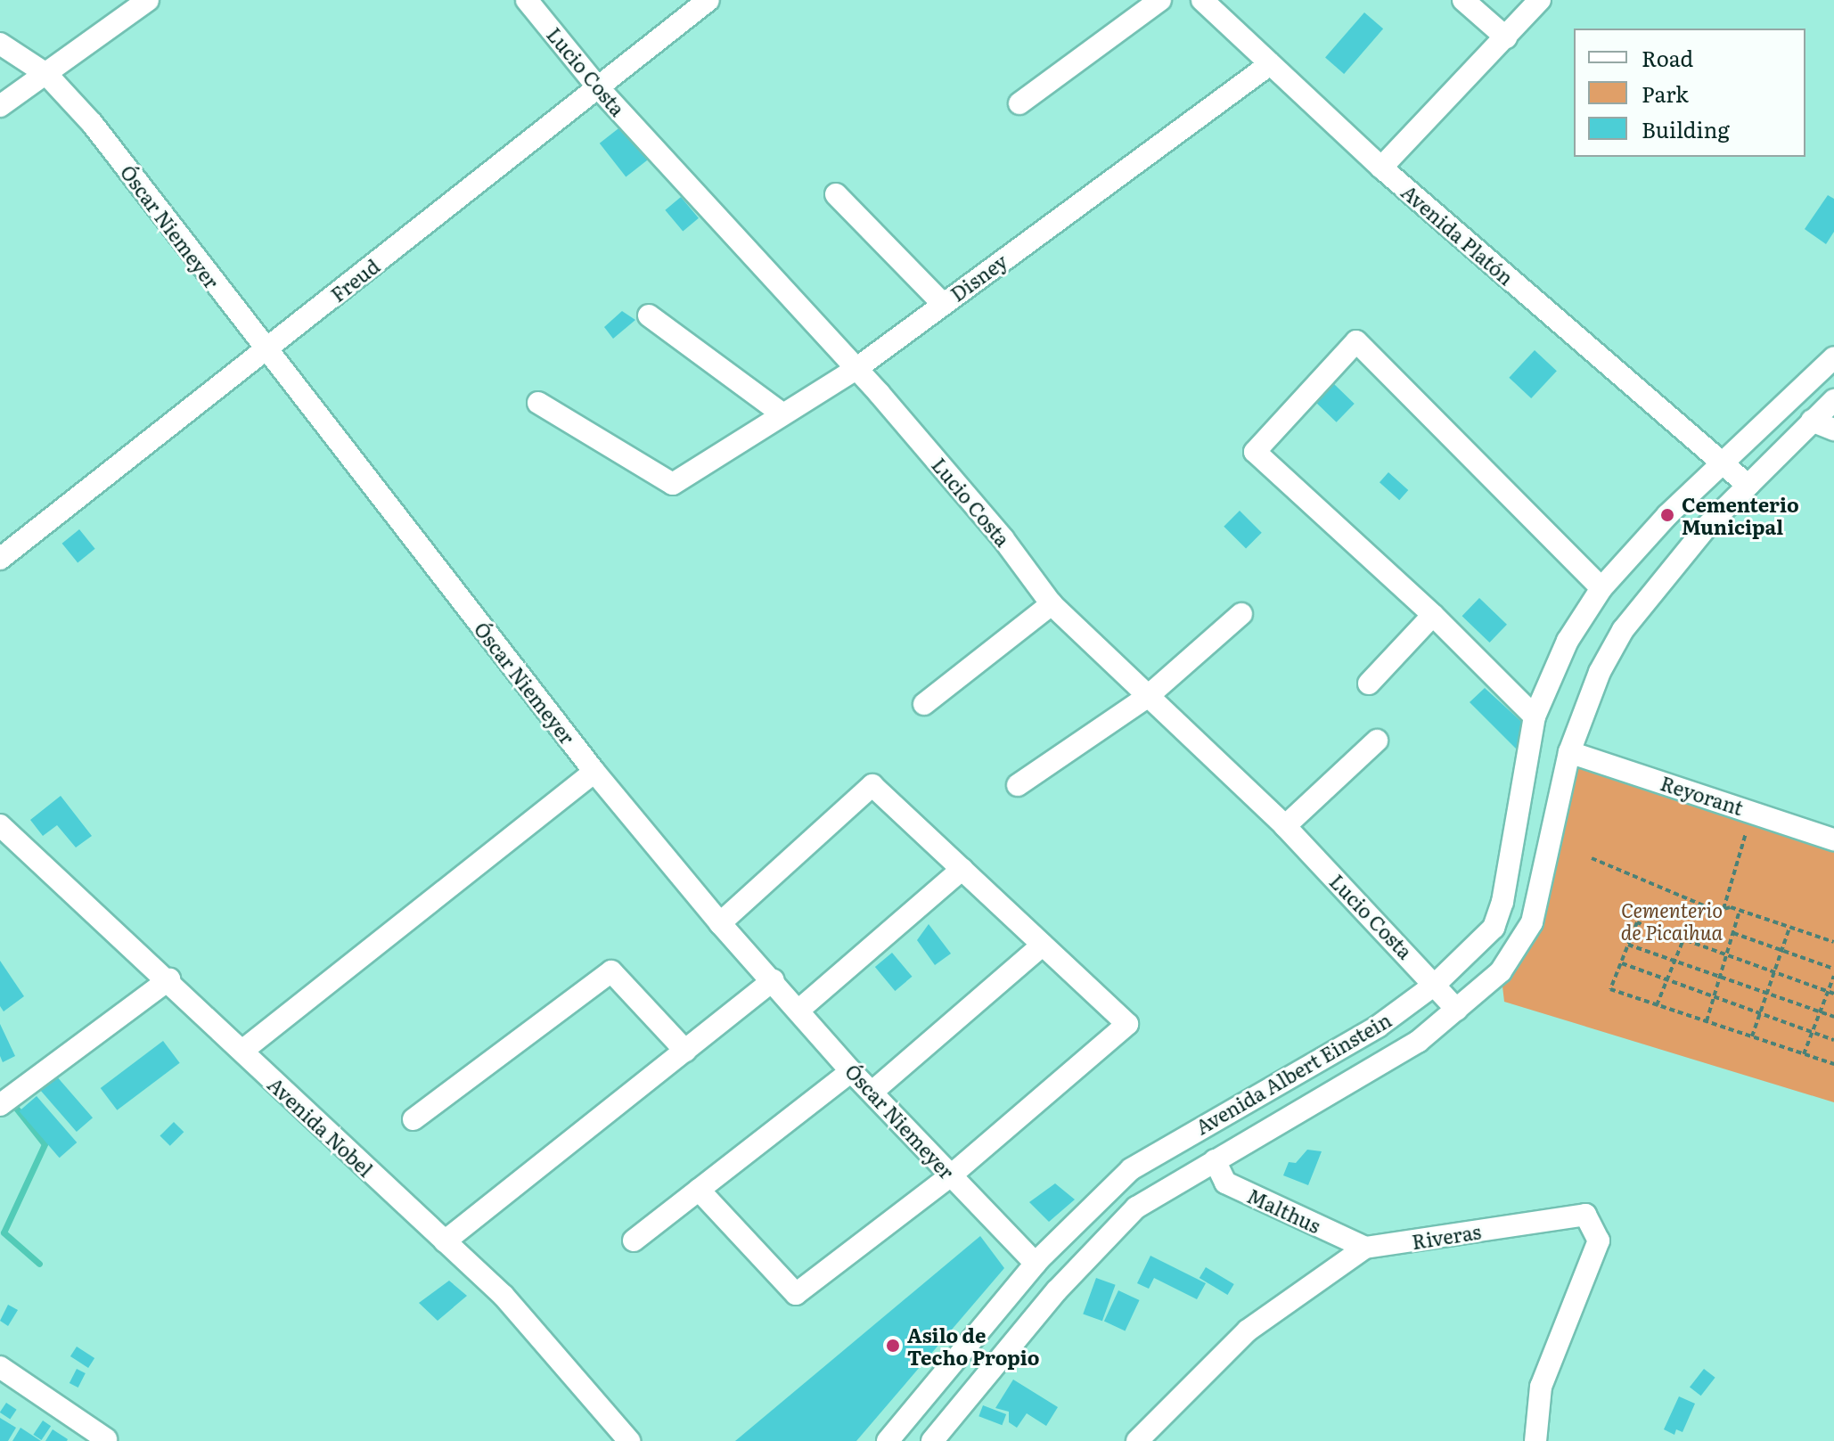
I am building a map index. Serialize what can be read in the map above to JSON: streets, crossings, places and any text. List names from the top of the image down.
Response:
{
  "streets": {
    "street": [
      "Lucio Costa",
      "Óscar Niemeyer",
      "Avenida Platón",
      "Disney",
      "Freud",
      "Reyorant",
      "Avenida Albert Einstein",
      "Avenida Nobel",
      "Malthus",
      "Riveras"
    ]
  },
  "crossings": [
    ["Lucio Costa", "Disney"],
    ["Lucio Costa", "Freud"],
    ["Lucio Costa", "Avenida Albert Einstein"],
    ["Óscar Niemeyer", "Freud"],
    ["Óscar Niemeyer", "Avenida Albert Einstein"],
    ["Avenida Platón", "Disney"],
    ["Avenida Platón", "Avenida Albert Einstein"],
    ["Reyorant", "Avenida Albert Einstein"],
    ["Avenida Albert Einstein", "Malthus"],
    ["Malthus", "Riveras"]
  ],
  "parks": ["Cementerio de Picaihua"],
  "places": ["Cementerio Municipal", "Asilo de Techo Propio"],
  "legend": ["Road", "Park", "Building"]
}
